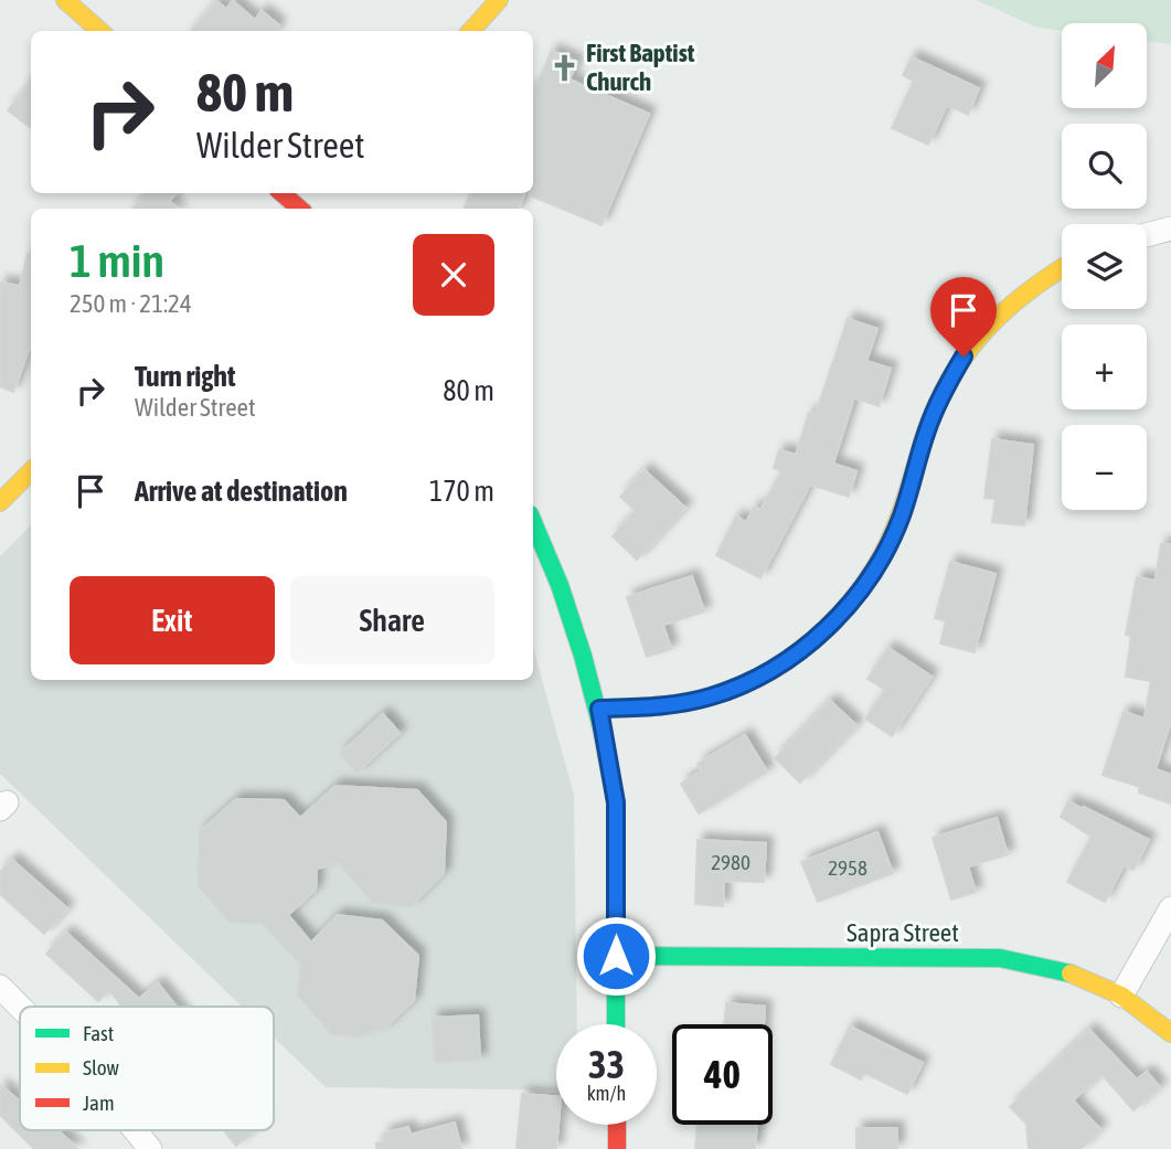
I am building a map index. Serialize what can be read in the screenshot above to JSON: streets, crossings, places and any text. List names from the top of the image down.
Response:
{
  "streets": {
    "street": ["Sapra Street"]
  },
  "places": {
    "church": ["First Baptist Church"]
  },
  "house_numbers": ["2980", "2958"],
  "legend": ["Fast", "Slow", "Jam"],
  "north": "top right",
  "page": {
    "map_buttons": ["+", "−"],
    "turn": ["80 m", "Wilder Street"],
    "heading": ["1 min", "250 m · 21:24"],
    "list": [
      {
        "name": "Turn right",
        "note": "Wilder Street",
        "value": "80 m"
      },
      {
        "name": "Arrive at destination",
        "value": "170 m"
      }
    ],
    "buttons": ["Exit", "Share"],
    "speed": "33 km/h",
    "limit": "40"
  }
}
